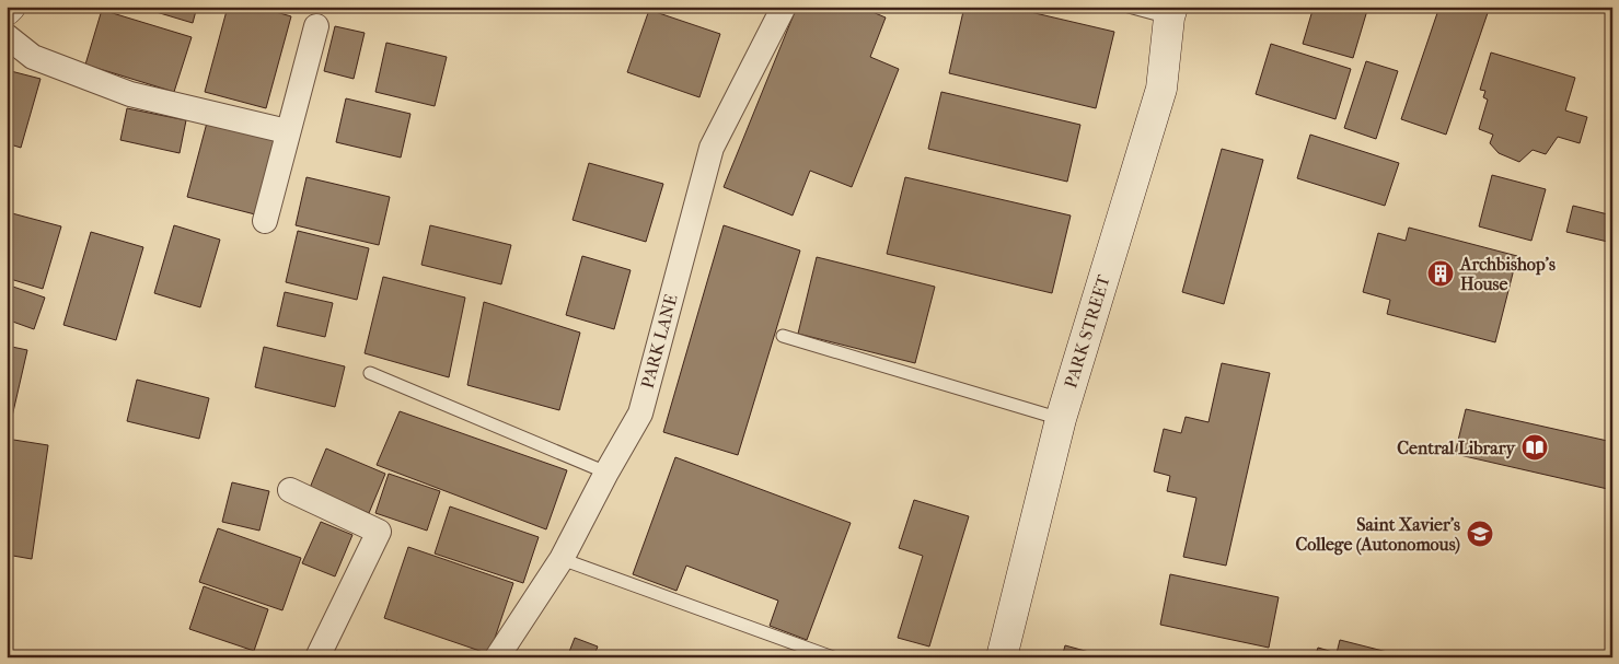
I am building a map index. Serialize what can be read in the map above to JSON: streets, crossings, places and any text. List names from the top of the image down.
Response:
{
  "streets": {
    "main road": ["PARK STREET"],
    "street": ["PARK LANE"]
  },
  "places": {
    "building": ["Archbishop's House"],
    "library": ["Central Library"],
    "school or university": ["Saint Xavier's College (Autonomous)"]
  }
}
